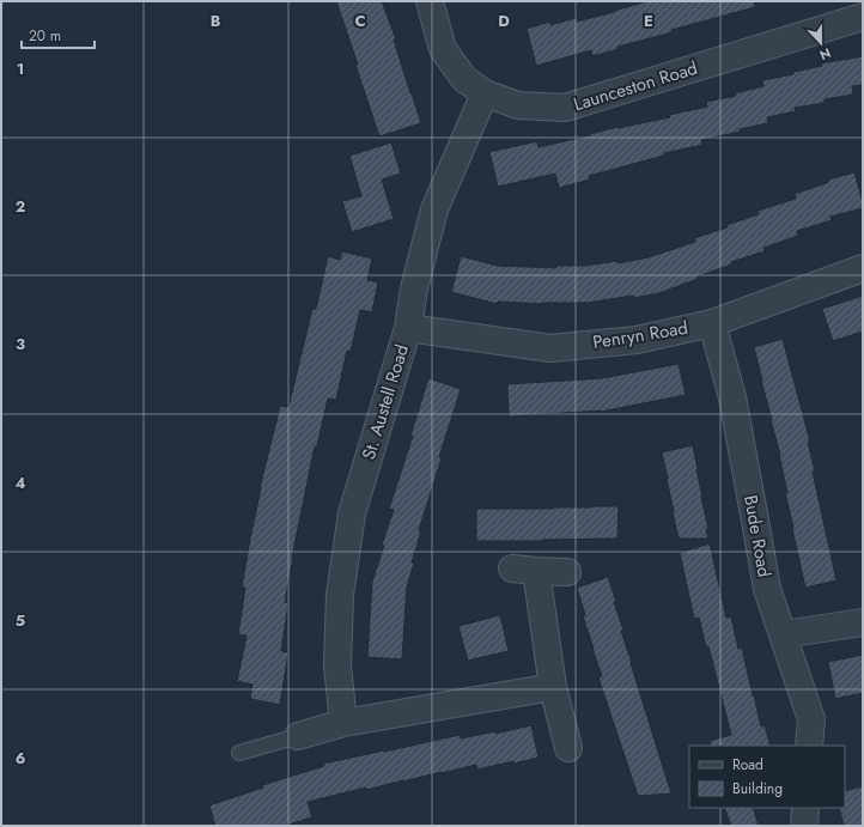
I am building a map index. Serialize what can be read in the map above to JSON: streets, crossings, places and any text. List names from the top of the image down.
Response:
{
  "streets": {
    "street": [
      "Launceston Road",
      "Penryn Road",
      "St. Austell Road",
      "Bude Road"
    ]
  },
  "crossings": [
    ["Launceston Road", "St. Austell Road"],
    ["Penryn Road", "St. Austell Road"],
    ["Penryn Road", "Bude Road"]
  ],
  "legend": ["Road", "Building"],
  "scale_bar": "20 m",
  "north": "bottom",
  "grid": {
    "columns": [
      "B",
      "C",
      "D",
      "E"
    ],
    "rows": [
      "1",
      "2",
      "3",
      "4",
      "5",
      "6"
    ]
  }
}
